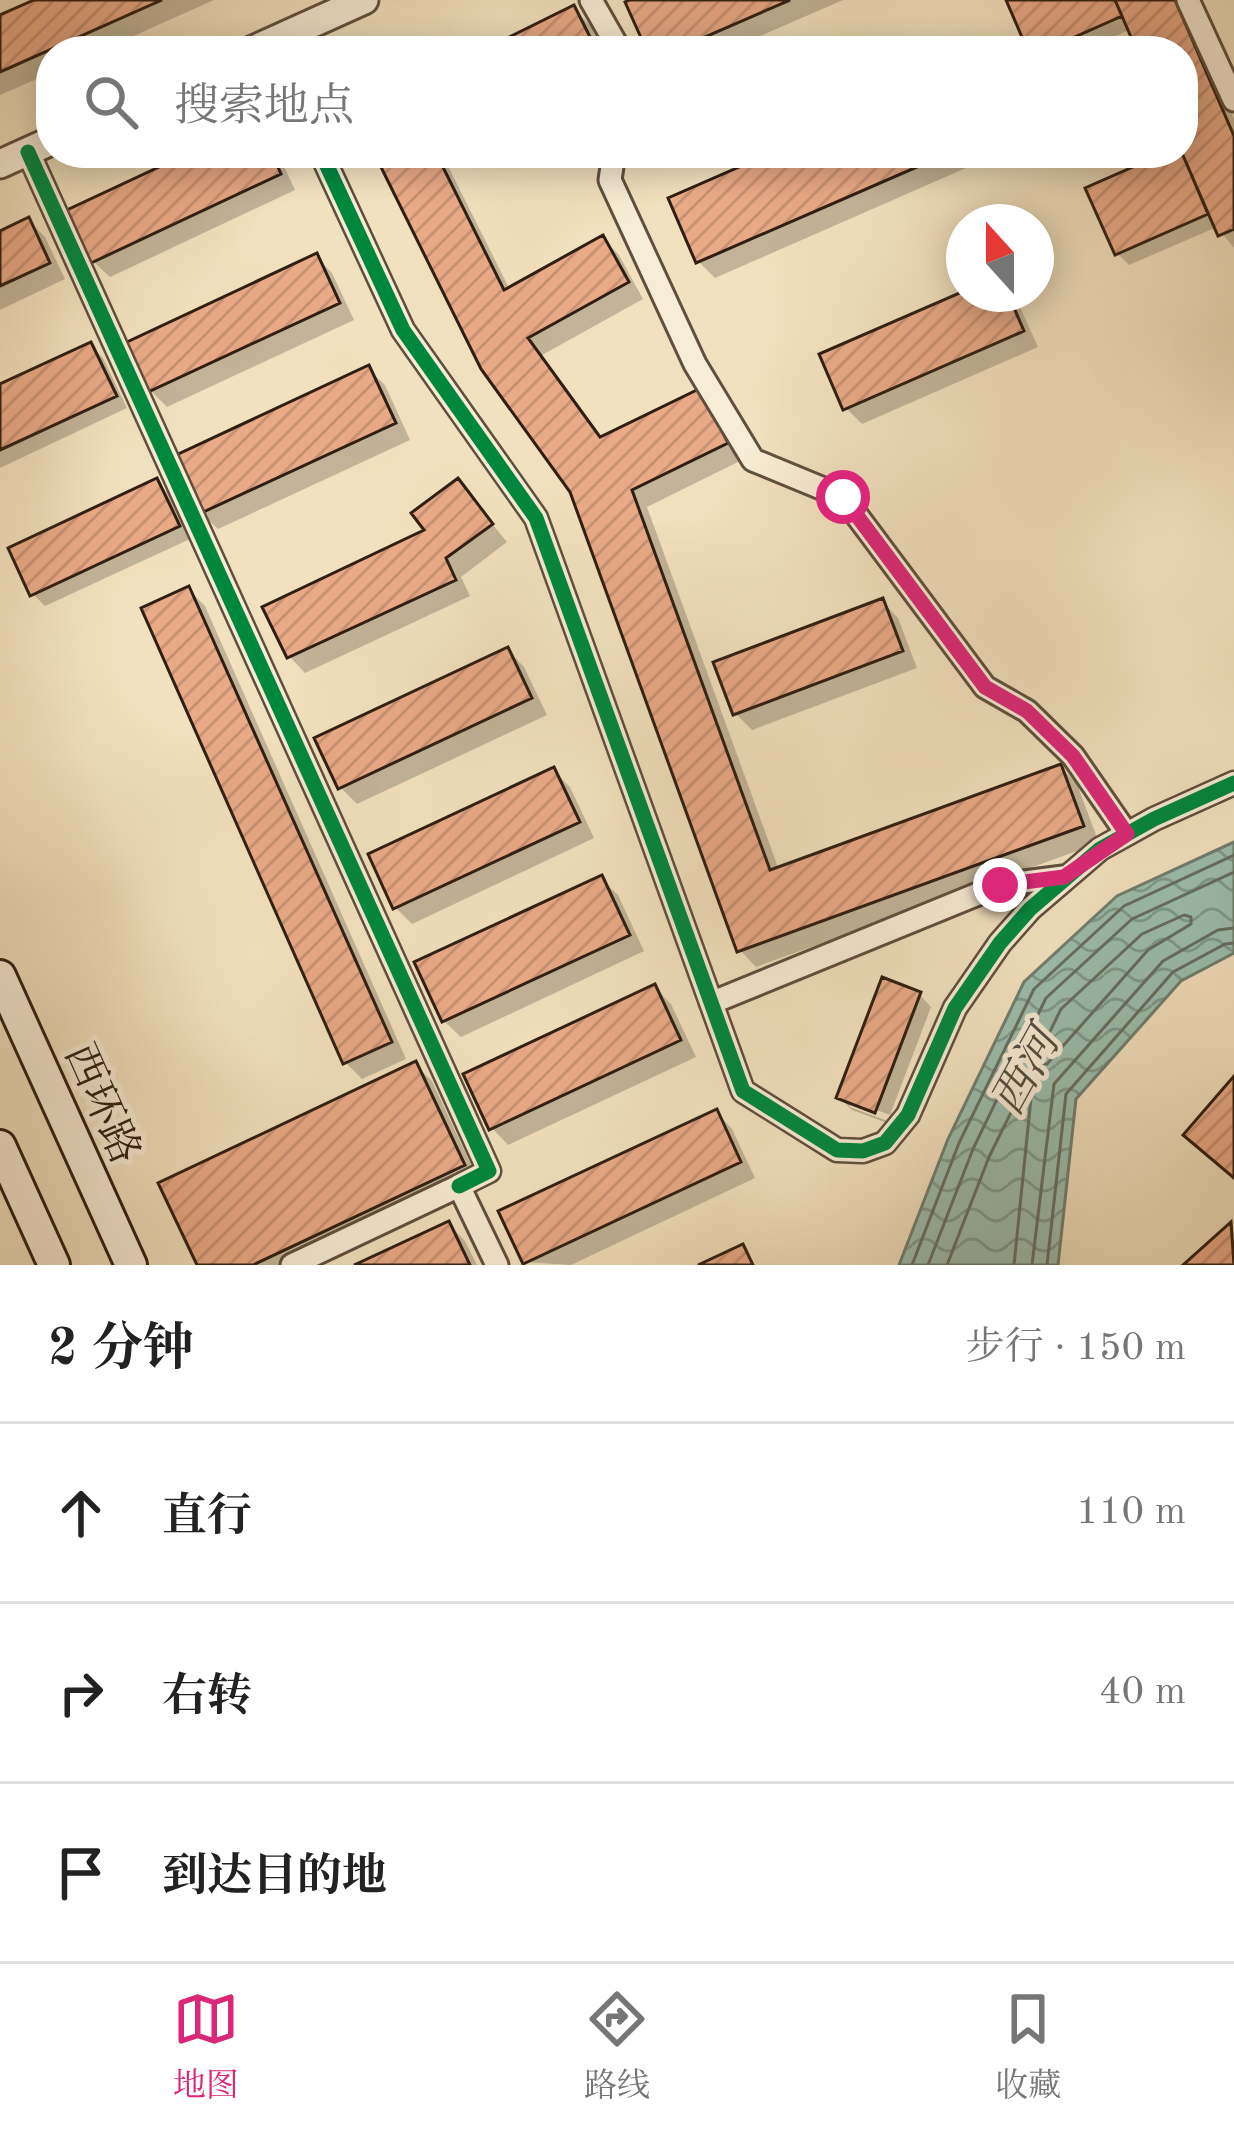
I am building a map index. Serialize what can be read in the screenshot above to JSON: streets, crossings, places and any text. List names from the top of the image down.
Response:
{
  "streets": {
    "main road": ["西环路"]
  },
  "water": ["西河"],
  "north": "top",
  "page": {
    "search": "搜索地点",
    "heading": ["2 分钟", "步行 · 150 m"],
    "list": [
      ["直行", "110 m"],
      ["右转", "40 m"],
      "到达目的地"
    ],
    "nav": ["地图", "路线", "收藏"]
  }
}
